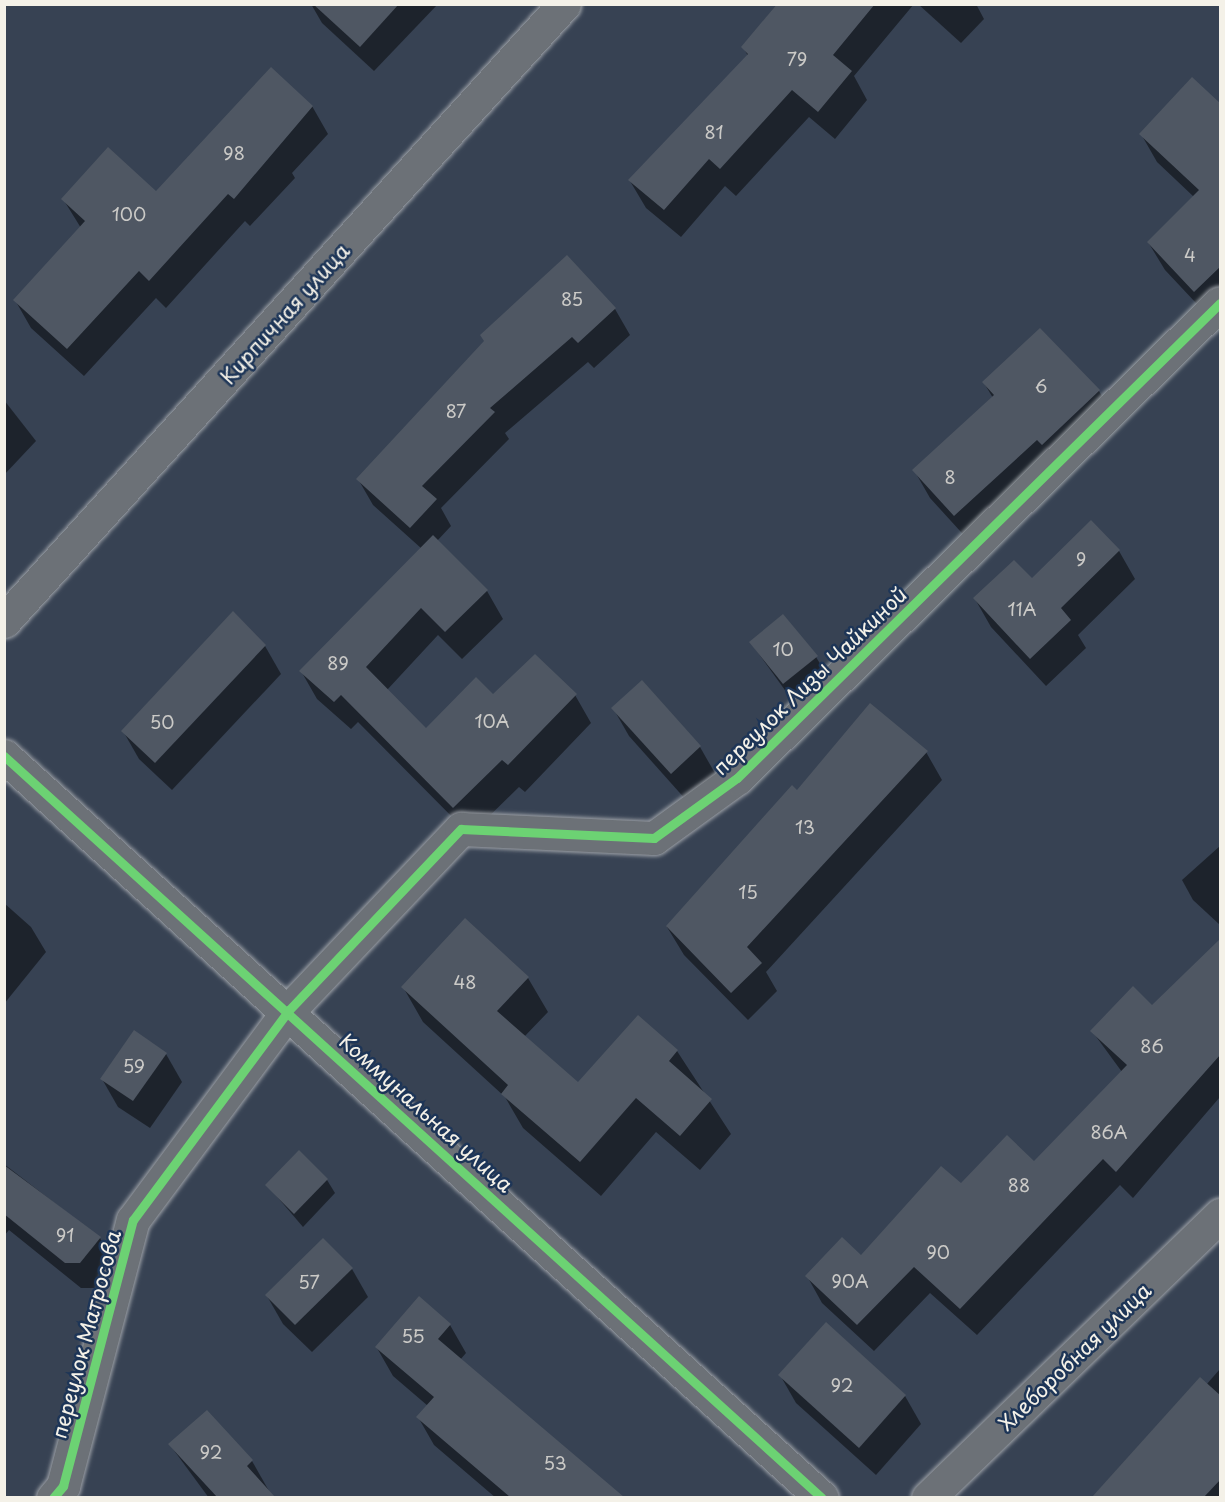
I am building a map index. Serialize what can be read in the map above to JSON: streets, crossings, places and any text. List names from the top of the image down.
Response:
{
  "streets": {
    "street": [
      "Кирпичная улица",
      "переулок Лизы Чайкиной",
      "Коммунальная улица",
      "переулок Матросова",
      "Хлеборобная улица"
    ]
  },
  "crossings": [
    ["переулок Лизы Чайкиной", "Коммунальная улица"],
    ["переулок Лизы Чайкиной", "переулок Матросова"],
    ["Коммунальная улица", "переулок Матросова"]
  ],
  "house_numbers": [
    "79",
    "81",
    "98",
    "100",
    "4",
    "85",
    "6",
    "87",
    "8",
    "9",
    "11А",
    "10",
    "89",
    "10А",
    "50",
    "13",
    "15",
    "48",
    "86",
    "59",
    "86А",
    "88",
    "91",
    "90",
    "90А",
    "57",
    "55",
    "92",
    "92",
    "53"
  ]
}
